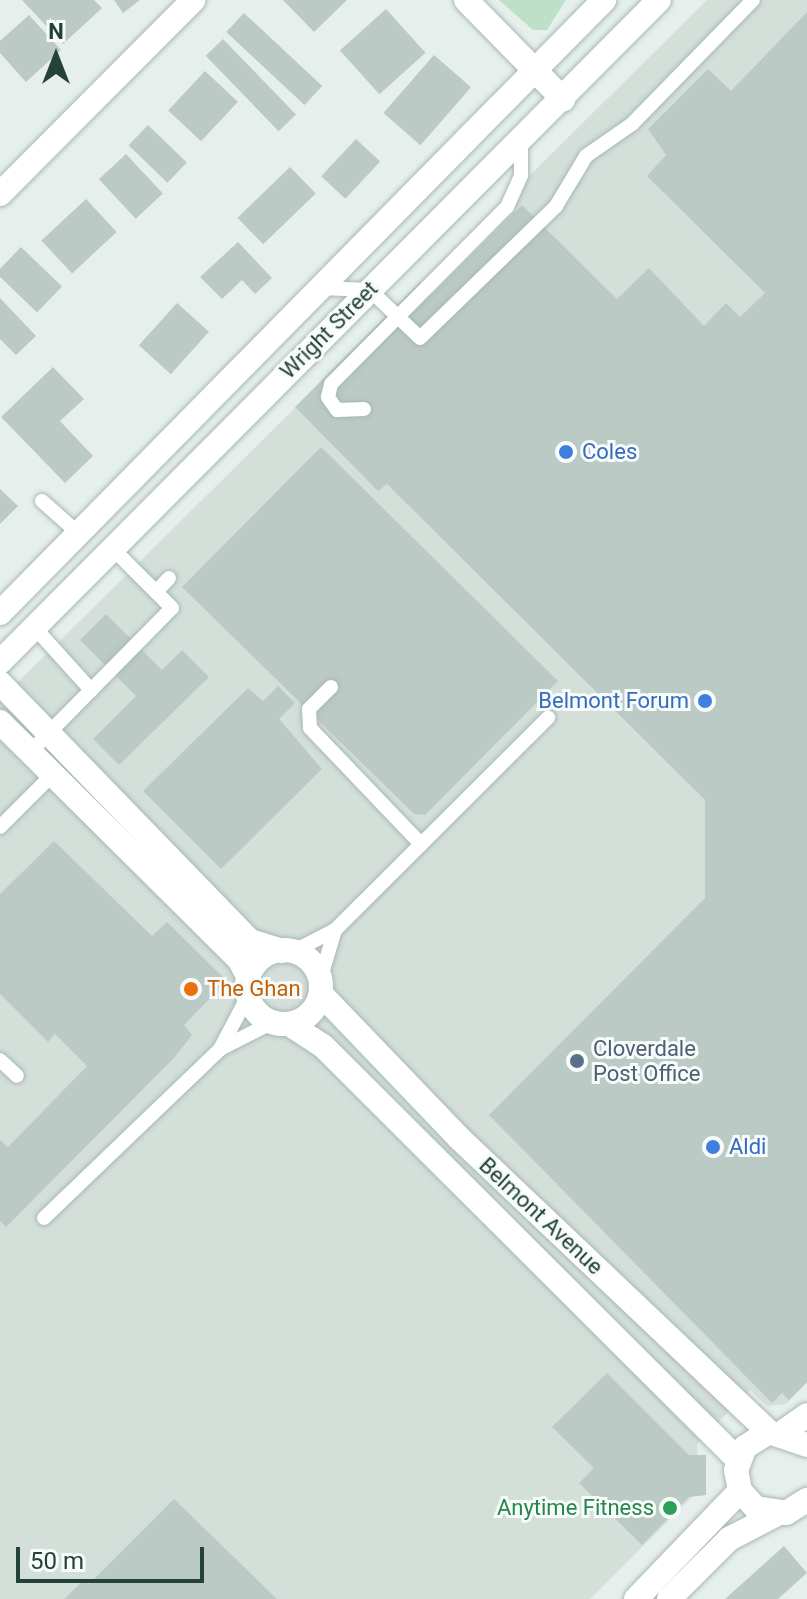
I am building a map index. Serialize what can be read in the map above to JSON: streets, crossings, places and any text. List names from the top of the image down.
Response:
{
  "streets": {
    "street": ["Wright Street", "Belmont Avenue"]
  },
  "places": [
    "Coles",
    "Belmont Forum",
    "The Ghan",
    "Cloverdale Post Office",
    "Aldi",
    "Anytime Fitness"
  ],
  "scale_bar": "50 m",
  "north": "top"
}
